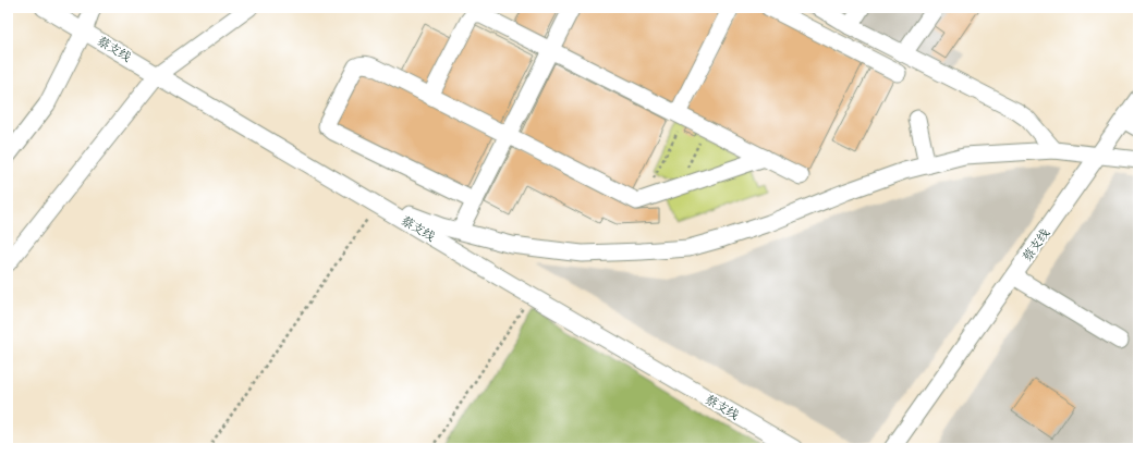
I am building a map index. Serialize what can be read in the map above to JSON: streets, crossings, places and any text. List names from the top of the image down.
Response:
{
  "streets": {
    "street": ["蔡支线"]
  }
}
